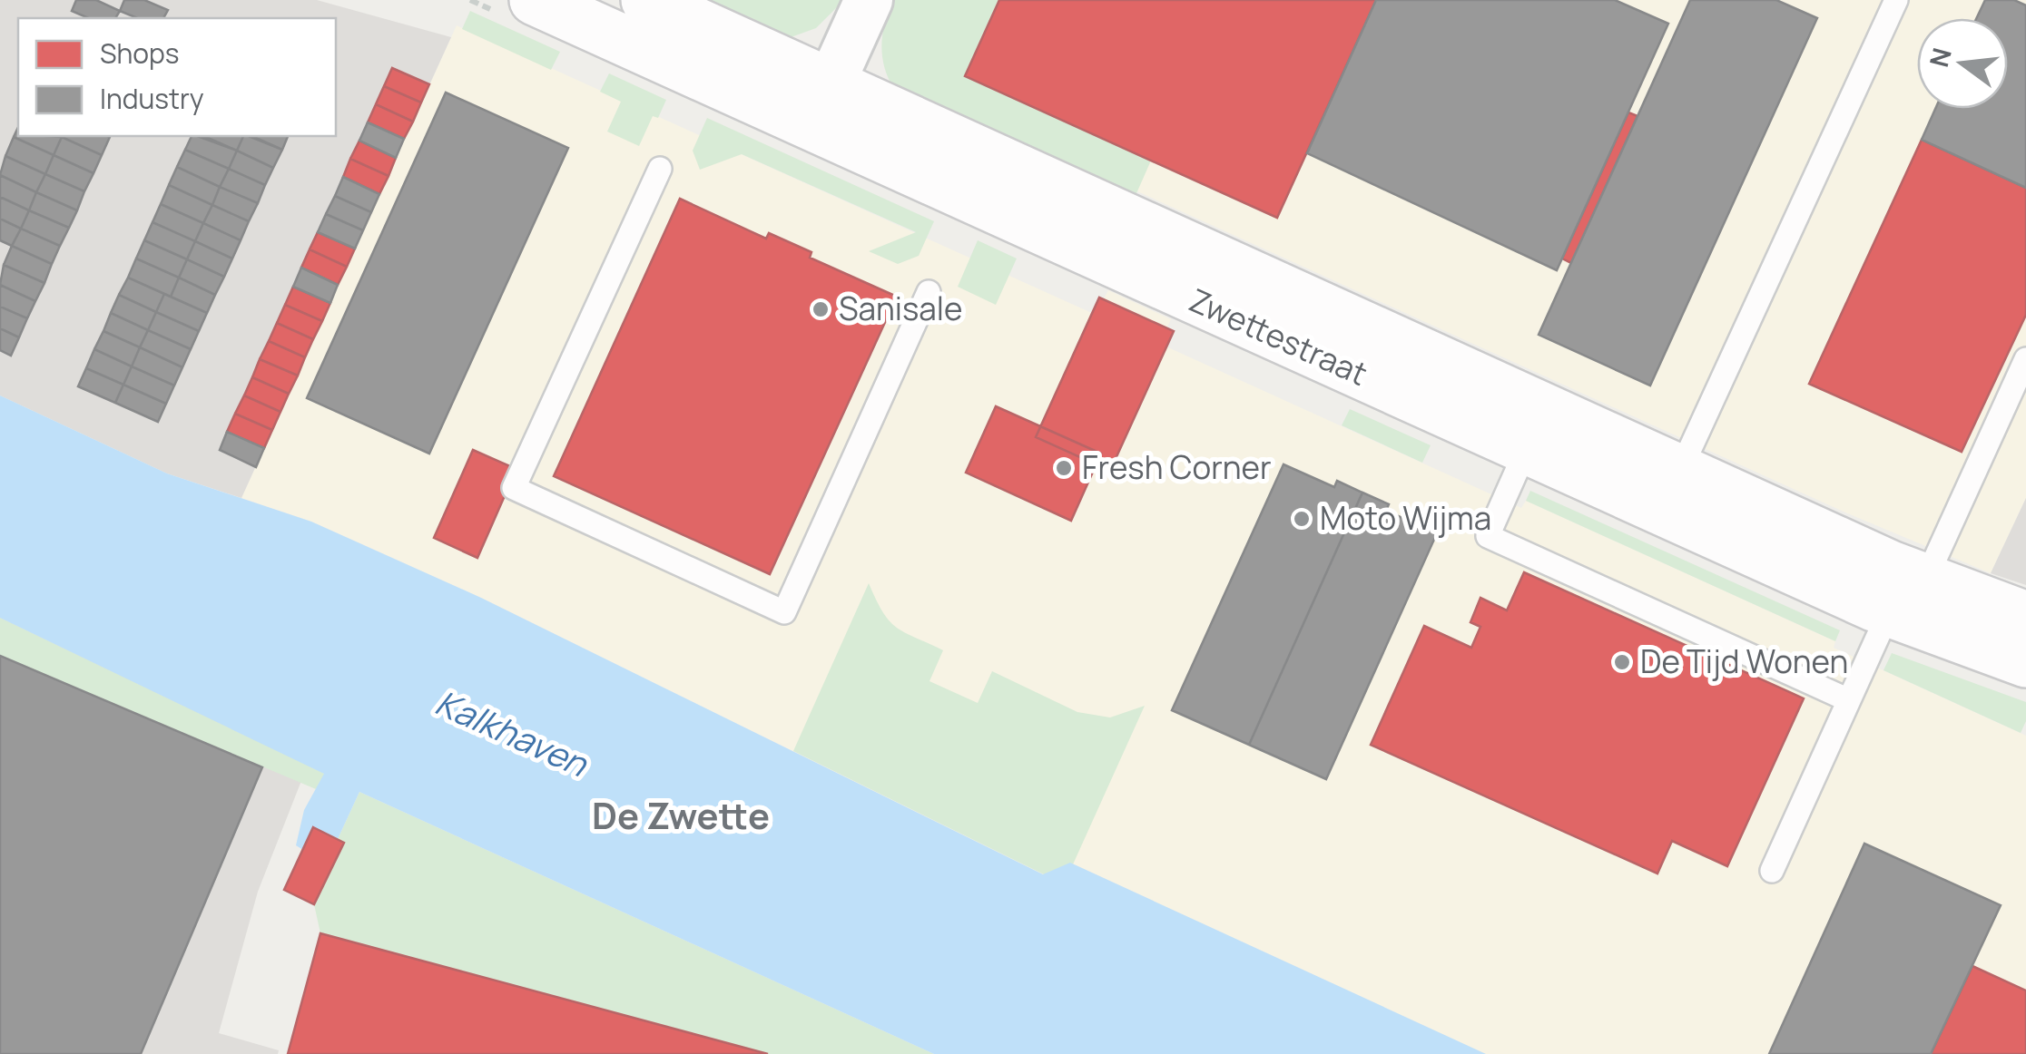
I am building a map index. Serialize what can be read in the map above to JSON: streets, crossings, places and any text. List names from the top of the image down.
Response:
{
  "streets": {
    "street": ["Zwettestraat"]
  },
  "districts": ["De Zwette"],
  "water": ["Kalkhaven"],
  "places": [
    "Sanisale",
    "Fresh Corner",
    "Moto Wijma",
    "De Tijd Wonen"
  ],
  "legend": ["Shops", "Industry"],
  "north": "left"
}
